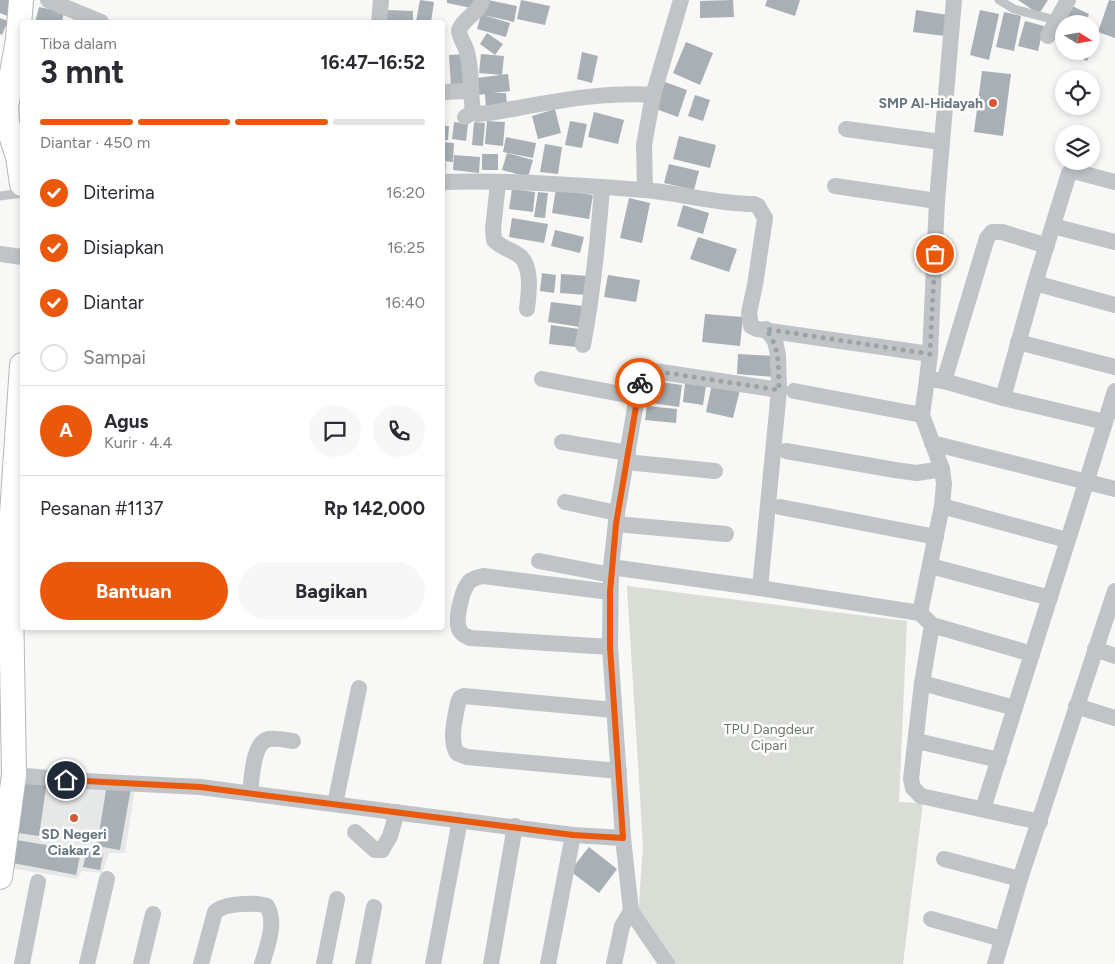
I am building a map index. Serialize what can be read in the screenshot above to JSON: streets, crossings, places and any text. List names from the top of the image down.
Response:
{
  "parks": ["TPU Dangdeur Cipari"],
  "places": ["SMP Al-Hidayah", "SD Negeri Ciakar 2"],
  "north": "right",
  "page": {
    "heading": ["3 mnt", "Tiba dalam", "16:47–16:52"],
    "panel": [
      "Agus",
      "Kurir · 4.4",
      "Pesanan #1137",
      "Rp 142,000"
    ],
    "bar": "Diantar · 450 m",
    "list": [
      ["Diterima", "16:20"],
      ["Disiapkan", "16:25"],
      ["Diantar", "16:40"],
      "Sampai"
    ],
    "round": "A",
    "buttons": ["Bantuan", "Bagikan"]
  }
}
